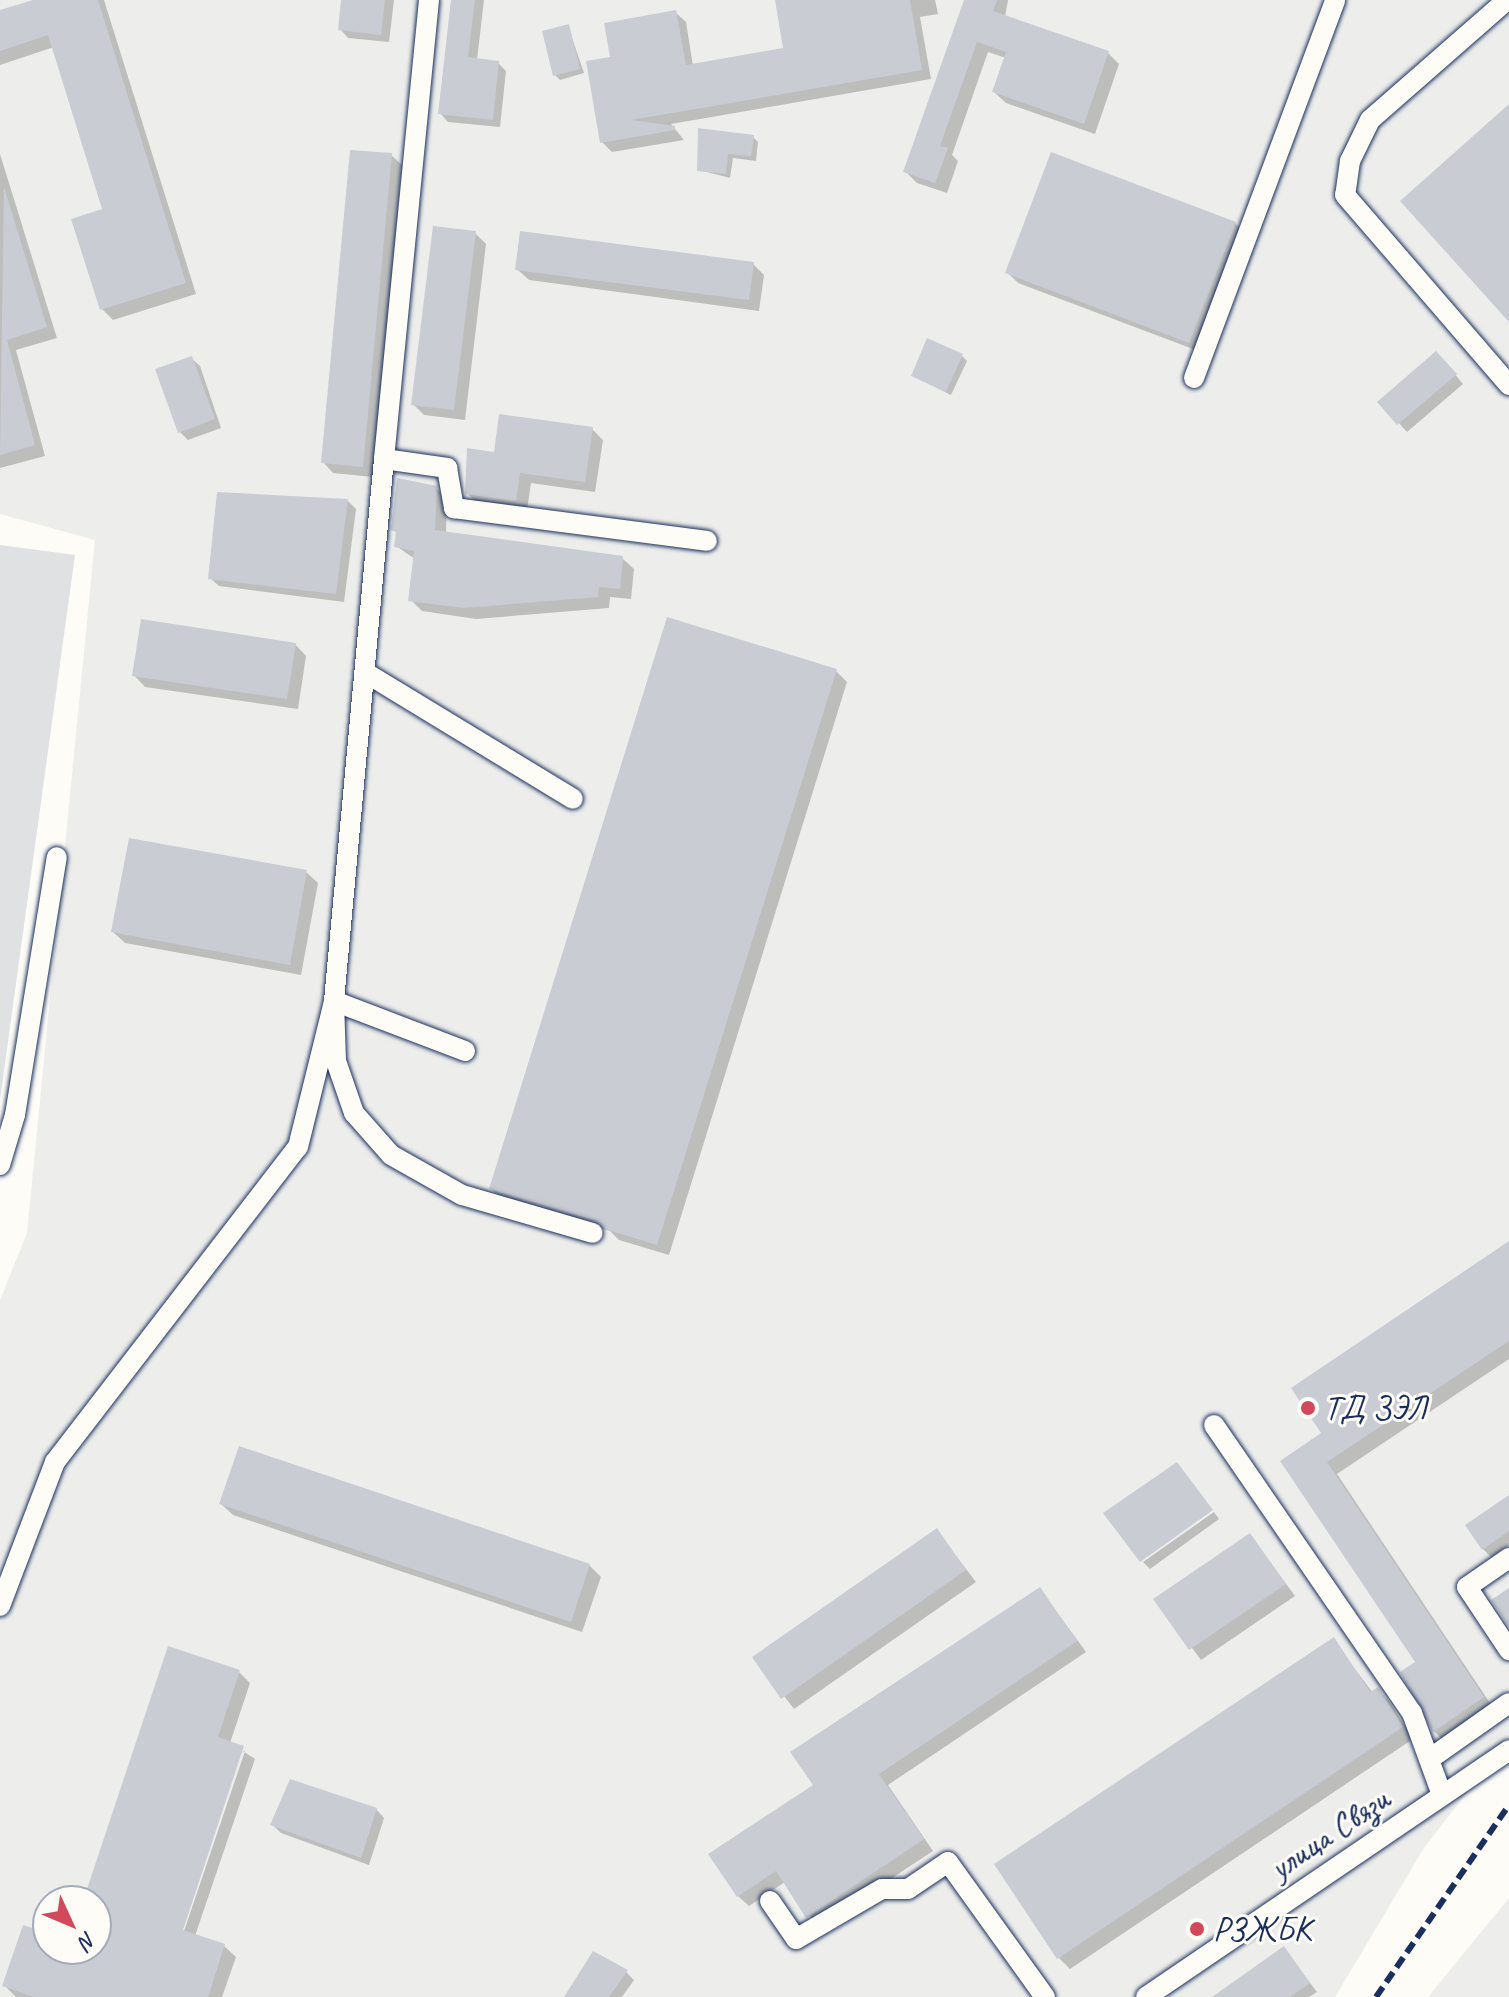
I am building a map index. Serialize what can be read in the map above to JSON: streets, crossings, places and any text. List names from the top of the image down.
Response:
{
  "streets": {
    "street": ["улица Связи"]
  },
  "places": ["ТД ЗЭЛ", "РЗЖБК"],
  "north": "bottom right"
}
